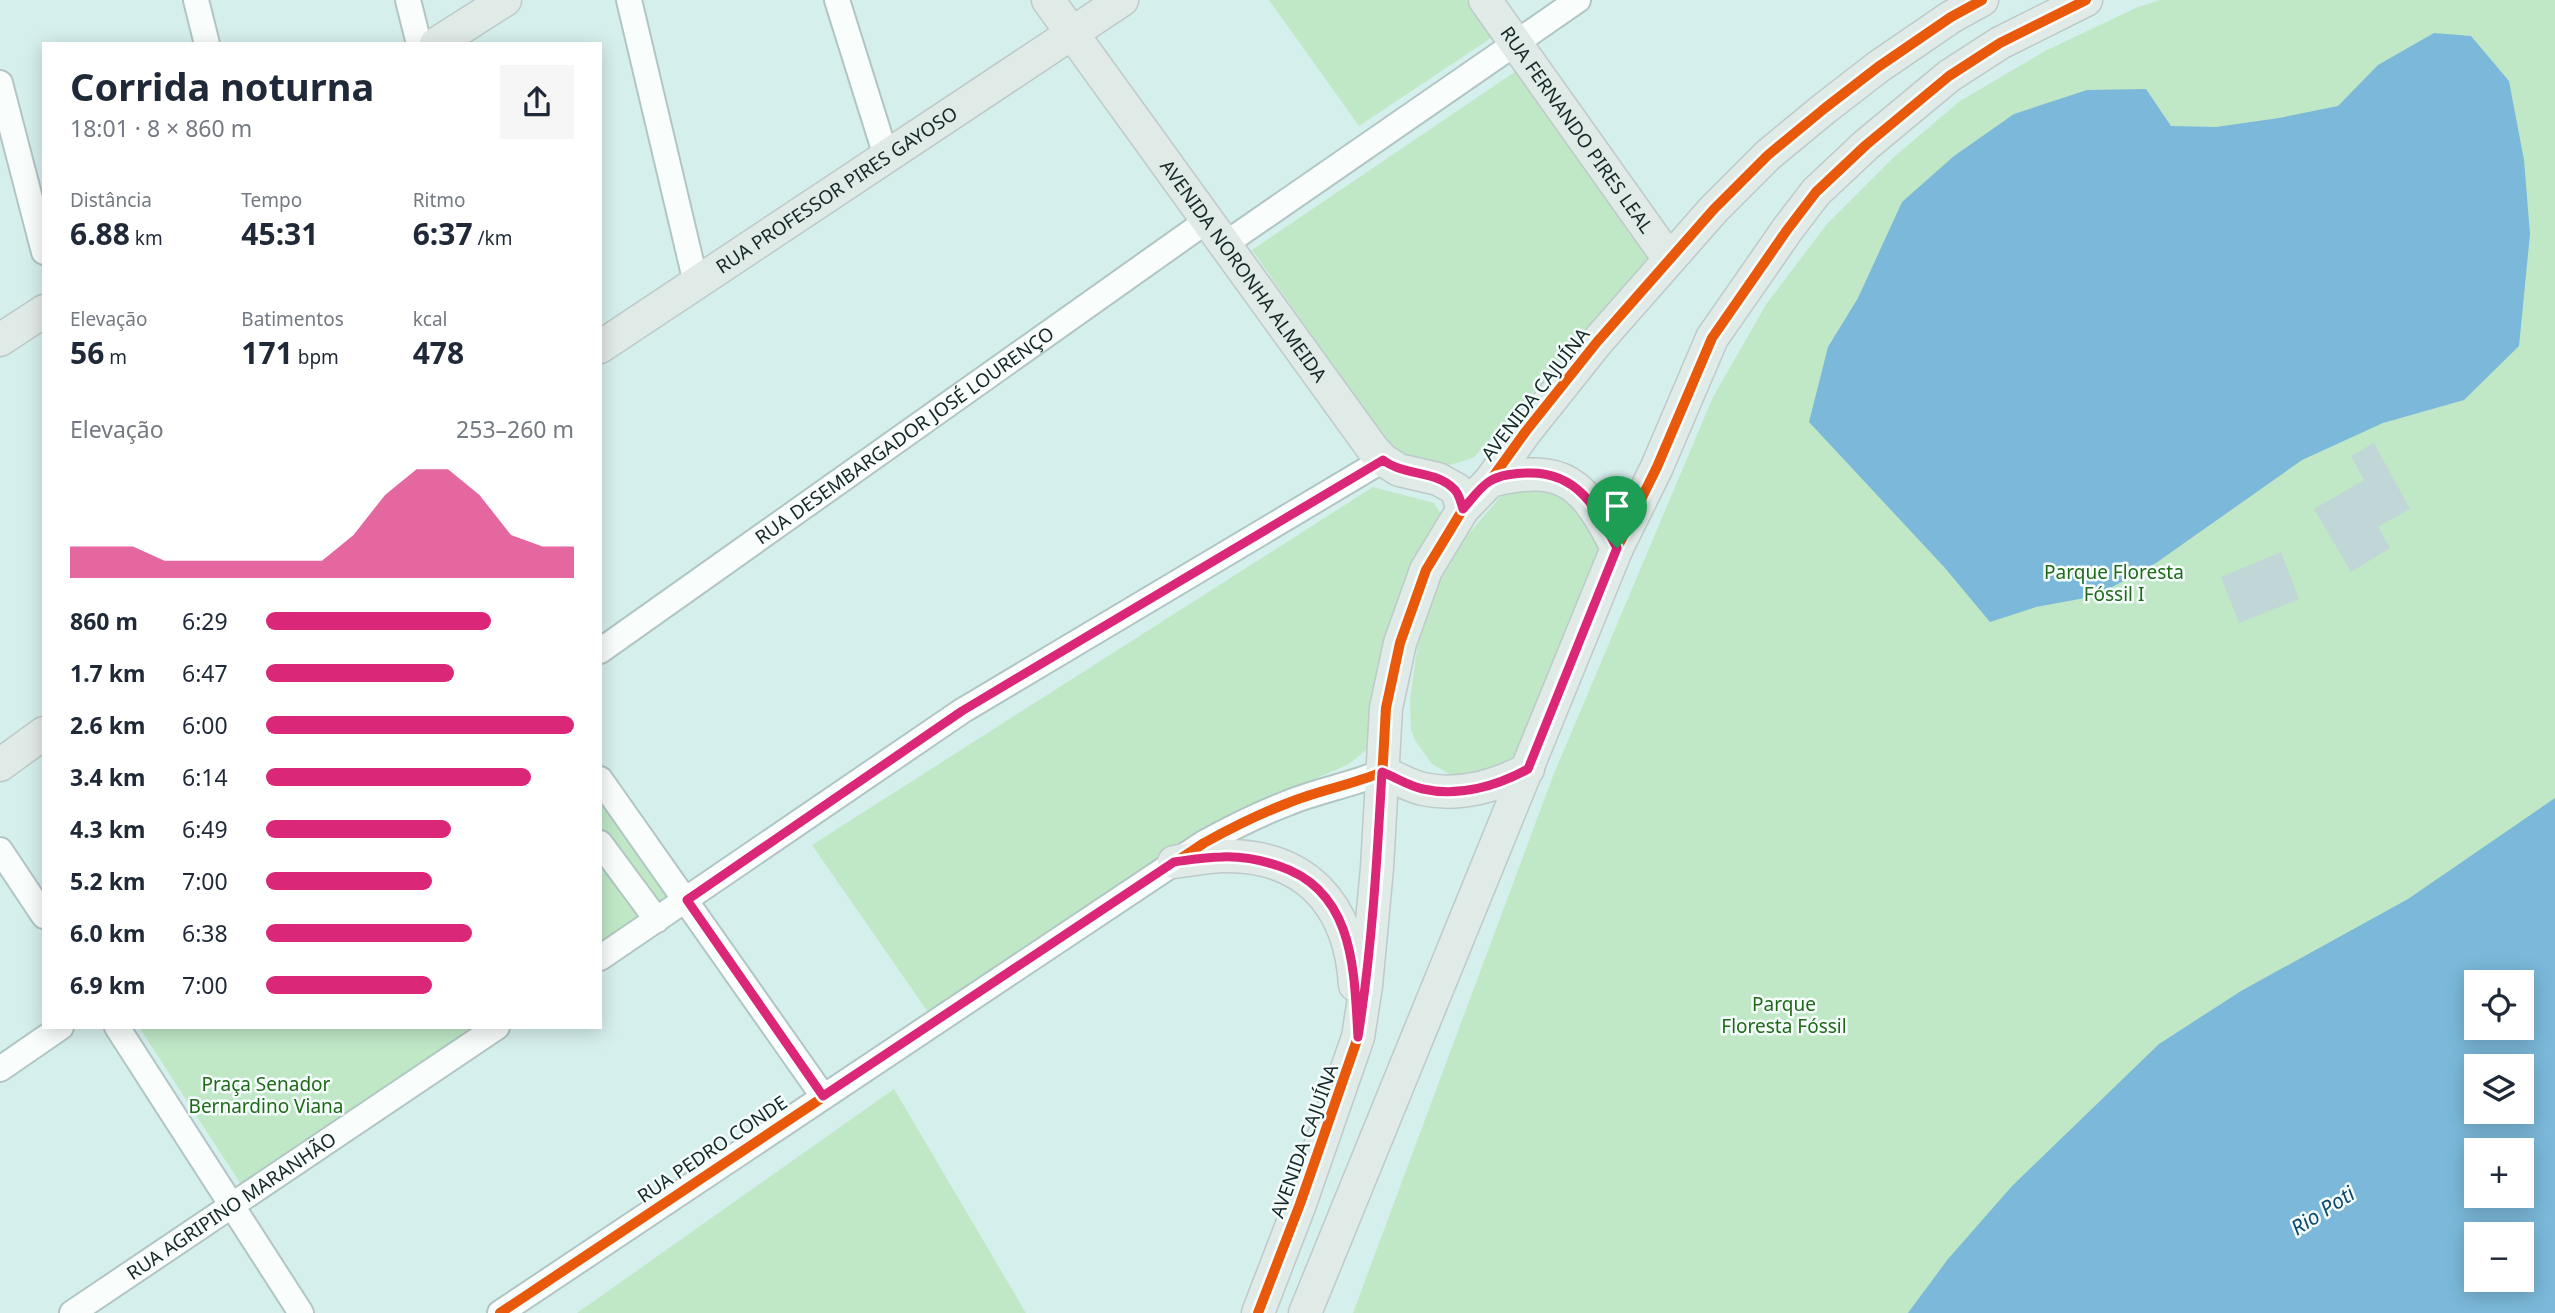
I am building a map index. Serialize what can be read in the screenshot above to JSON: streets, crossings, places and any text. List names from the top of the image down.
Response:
{
  "streets": {
    "main road": [
      "RUA FERNANDO PIRES LEAL",
      "RUA PROFESSOR PIRES GAYOSO",
      "AVENIDA NORONHA ALMEIDA",
      "AVENIDA CAJUÍNA"
    ],
    "street": ["RUA DESEMBARGADOR JOSÉ LOURENÇO", "RUA PEDRO CONDE", "RUA AGRIPINO MARANHÃO"]
  },
  "crossings": [
    ["RUA FERNANDO PIRES LEAL", "AVENIDA CAJUÍNA"],
    ["RUA FERNANDO PIRES LEAL", "RUA DESEMBARGADOR JOSÉ LOURENÇO"],
    ["RUA PROFESSOR PIRES GAYOSO", "AVENIDA NORONHA ALMEIDA"],
    ["AVENIDA NORONHA ALMEIDA", "RUA DESEMBARGADOR JOSÉ LOURENÇO"],
    ["AVENIDA CAJUÍNA", "RUA PEDRO CONDE"]
  ],
  "water": ["Rio Poti"],
  "parks": ["Parque Floresta Fóssil I", "Parque Floresta Fóssil", "Praça Senador Bernardino Viana"],
  "page": {
    "heading": ["Corrida noturna", "18:01 · 8 × 860 m"],
    "stats": [
      ["Distância", "6.88 km"],
      ["Tempo", "45:31"],
      ["Ritmo", "6:37 /km"],
      ["Elevação", "56 m"],
      ["Batimentos", "171 bpm"],
      ["kcal", "478"]
    ],
    "chart": ["Elevação", "253–260 m"],
    "list": [
      {
        "name": "860 m",
        "note": "6:29"
      },
      {
        "name": "1.7 km",
        "note": "6:47"
      },
      {
        "name": "2.6 km",
        "note": "6:00"
      },
      {
        "name": "3.4 km",
        "note": "6:14"
      },
      {
        "name": "4.3 km",
        "note": "6:49"
      },
      {
        "name": "5.2 km",
        "note": "7:00"
      },
      {
        "name": "6.0 km",
        "note": "6:38"
      },
      {
        "name": "6.9 km",
        "note": "7:00"
      }
    ],
    "map_buttons": ["+", "−"]
  }
}
